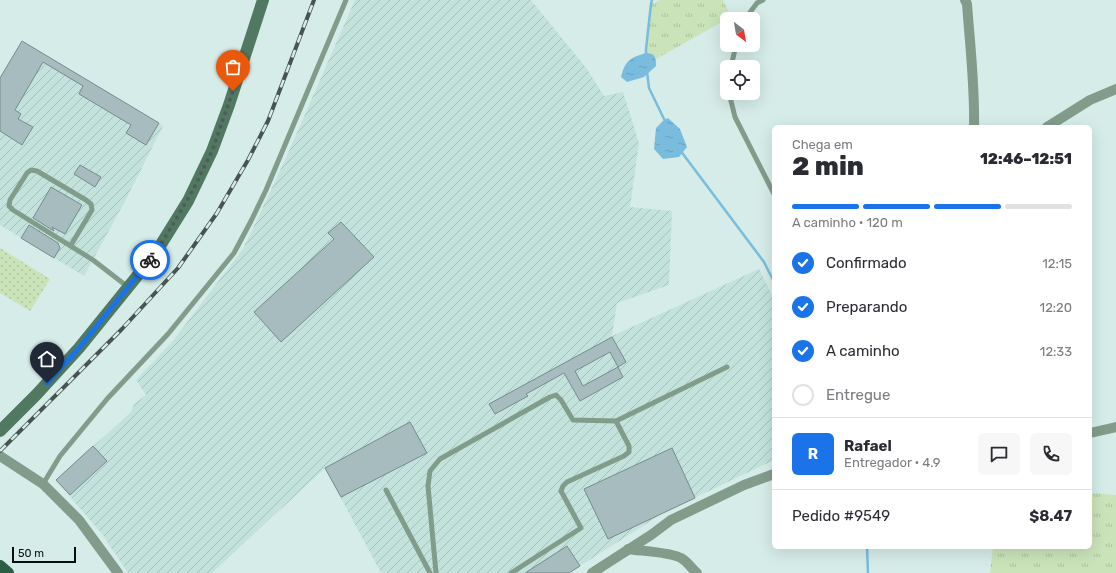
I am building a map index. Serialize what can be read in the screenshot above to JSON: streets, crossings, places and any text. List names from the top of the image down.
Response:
{
  "scale_bar": "50 m",
  "north": "bottom right",
  "page": {
    "heading": ["2 min", "Chega em", "12:46–12:51"],
    "panel": [
      "Rafael",
      "Entregador · 4.9",
      "Pedido #9549",
      "$8.47"
    ],
    "bar": "A caminho · 120 m",
    "list": [
      ["Confirmado", "12:15"],
      ["Preparando", "12:20"],
      ["A caminho", "12:33"],
      "Entregue"
    ],
    "round": "R",
    "scale": "50 m"
  }
}
